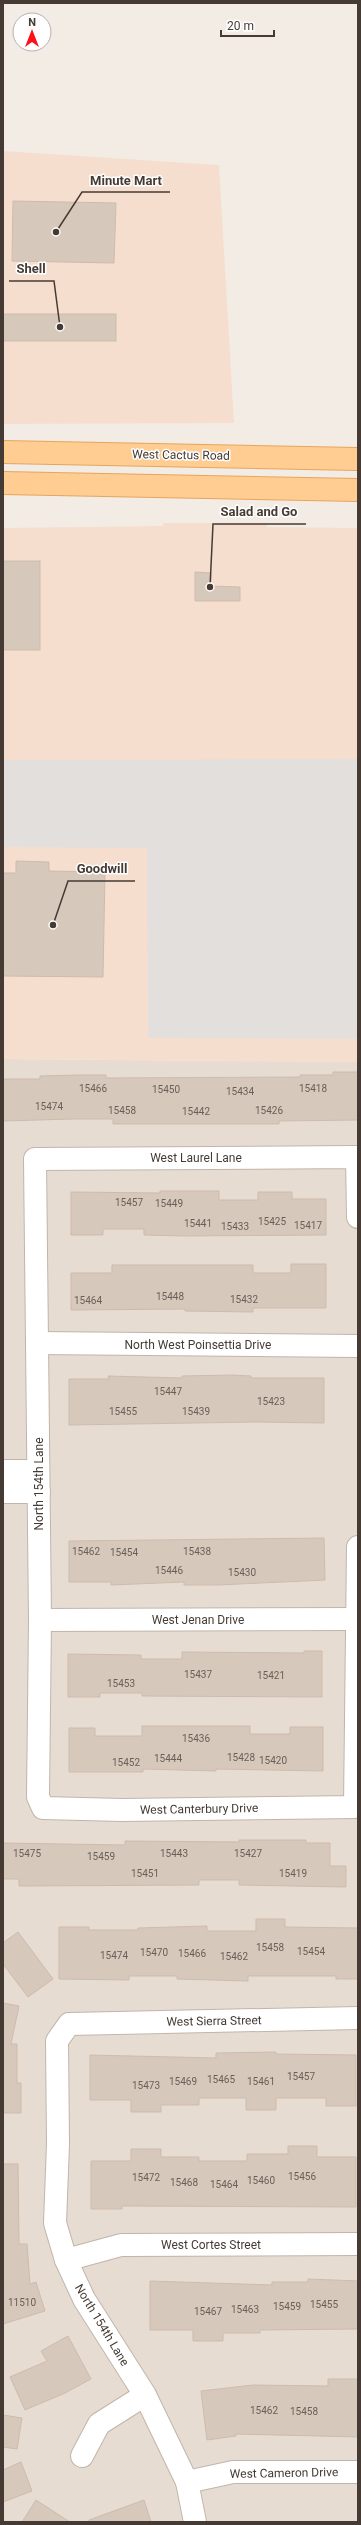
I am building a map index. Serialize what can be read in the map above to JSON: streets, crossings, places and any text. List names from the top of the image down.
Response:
{
  "streets": {
    "main road": ["West Cactus Road"],
    "street": [
      "West Laurel Lane",
      "North West Poinsettia Drive",
      "North 154th Lane",
      "West Jenan Drive",
      "West Canterbury Drive",
      "West Sierra Street",
      "West Cortes Street",
      "West Cameron Drive"
    ]
  },
  "crossings": [
    ["West Laurel Lane", "North 154th Lane"],
    ["North West Poinsettia Drive", "North 154th Lane"],
    ["North 154th Lane", "West Jenan Drive"],
    ["North 154th Lane", "West Canterbury Drive"],
    ["North 154th Lane", "West Sierra Street"],
    ["North 154th Lane", "West Cortes Street"],
    ["North 154th Lane", "West Cameron Drive"],
    ["West Jenan Drive", "West Canterbury Drive"]
  ],
  "places": [
    "Minute Mart",
    "Shell",
    "Salad and Go",
    "Goodwill"
  ],
  "house_numbers": [
    "15466",
    "15418",
    "15450",
    "15434",
    "15474",
    "15458",
    "15426",
    "15442",
    "15457",
    "15449",
    "15425",
    "15441",
    "15417",
    "15433",
    "15448",
    "15432",
    "15464",
    "15447",
    "15423",
    "15455",
    "15439",
    "15462",
    "15438",
    "15454",
    "15446",
    "15430",
    "15437",
    "15421",
    "15453",
    "15436",
    "15428",
    "15444",
    "15420",
    "15452",
    "15475",
    "15443",
    "15427",
    "15459",
    "15451",
    "15419",
    "15458",
    "15454",
    "15470",
    "15466",
    "15474",
    "15462",
    "15457",
    "15465",
    "15469",
    "15461",
    "15473",
    "15456",
    "15472",
    "15460",
    "15468",
    "15464",
    "11510",
    "15455",
    "15459",
    "15463",
    "15467",
    "15462",
    "15458"
  ],
  "scale_bar": "20 m",
  "north": "top"
}
